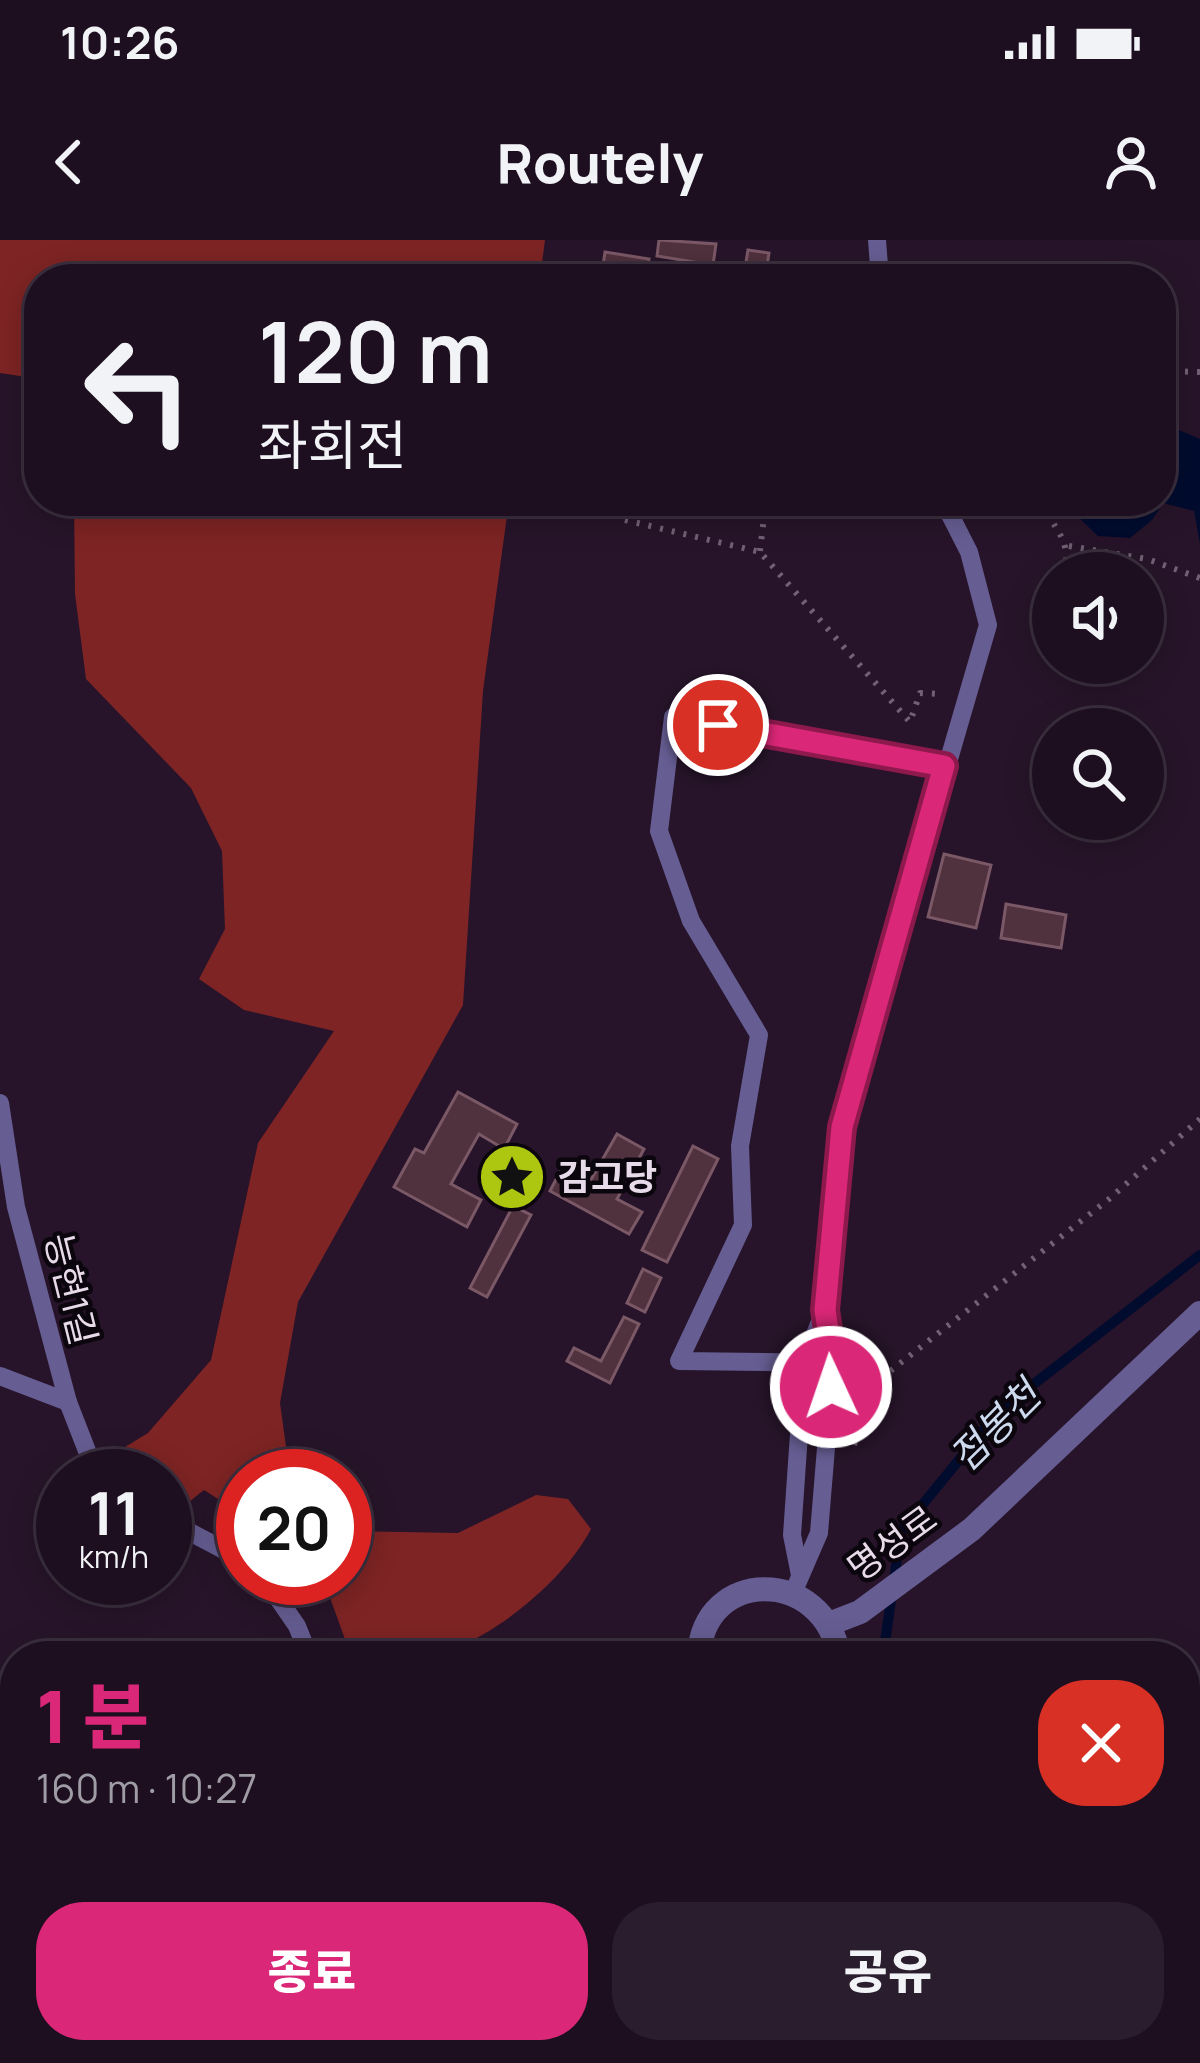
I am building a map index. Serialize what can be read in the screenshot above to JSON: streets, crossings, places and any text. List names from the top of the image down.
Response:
{
  "streets": {
    "street": ["명성로"],
    "lane": ["능현1길"]
  },
  "water": ["점봉천"],
  "places": {
    "place": ["감고당"]
  },
  "page": {
    "status": "10:26",
    "header": "Routely",
    "turn": ["120 m", "좌회전"],
    "speed": "11 km/h",
    "limit": "20",
    "heading": ["1 분", "160 m · 10:27"],
    "buttons": ["종료", "공유"]
  }
}
